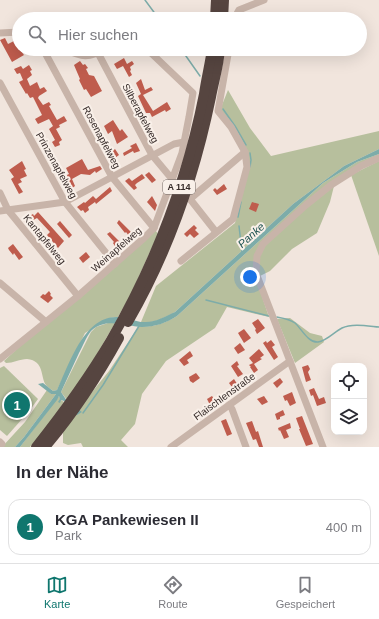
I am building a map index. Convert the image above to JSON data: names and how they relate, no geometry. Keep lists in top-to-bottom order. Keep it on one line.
{"streets":{"highway":["A 114"],"street":["Silberapfelweg","Rosenapfelweg","Prinzenapfelweg","Kantapfelweg","Weinapfelweg","Flaischlenstraße"]},"crossings":[["Silberapfelweg","Weinapfelweg"],["Rosenapfelweg","Weinapfelweg"],["Prinzenapfelweg","Weinapfelweg"],["Kantapfelweg","Weinapfelweg"]],"water":["Panke"],"page":{"search":"Hier suchen","pins":"1","heading":"In der Nähe","list":[{"mark":"1","name":"KGA Pankewiesen II","note":"Park","value":"400 m"}],"nav":["Karte","Route","Gespeichert"]}}
